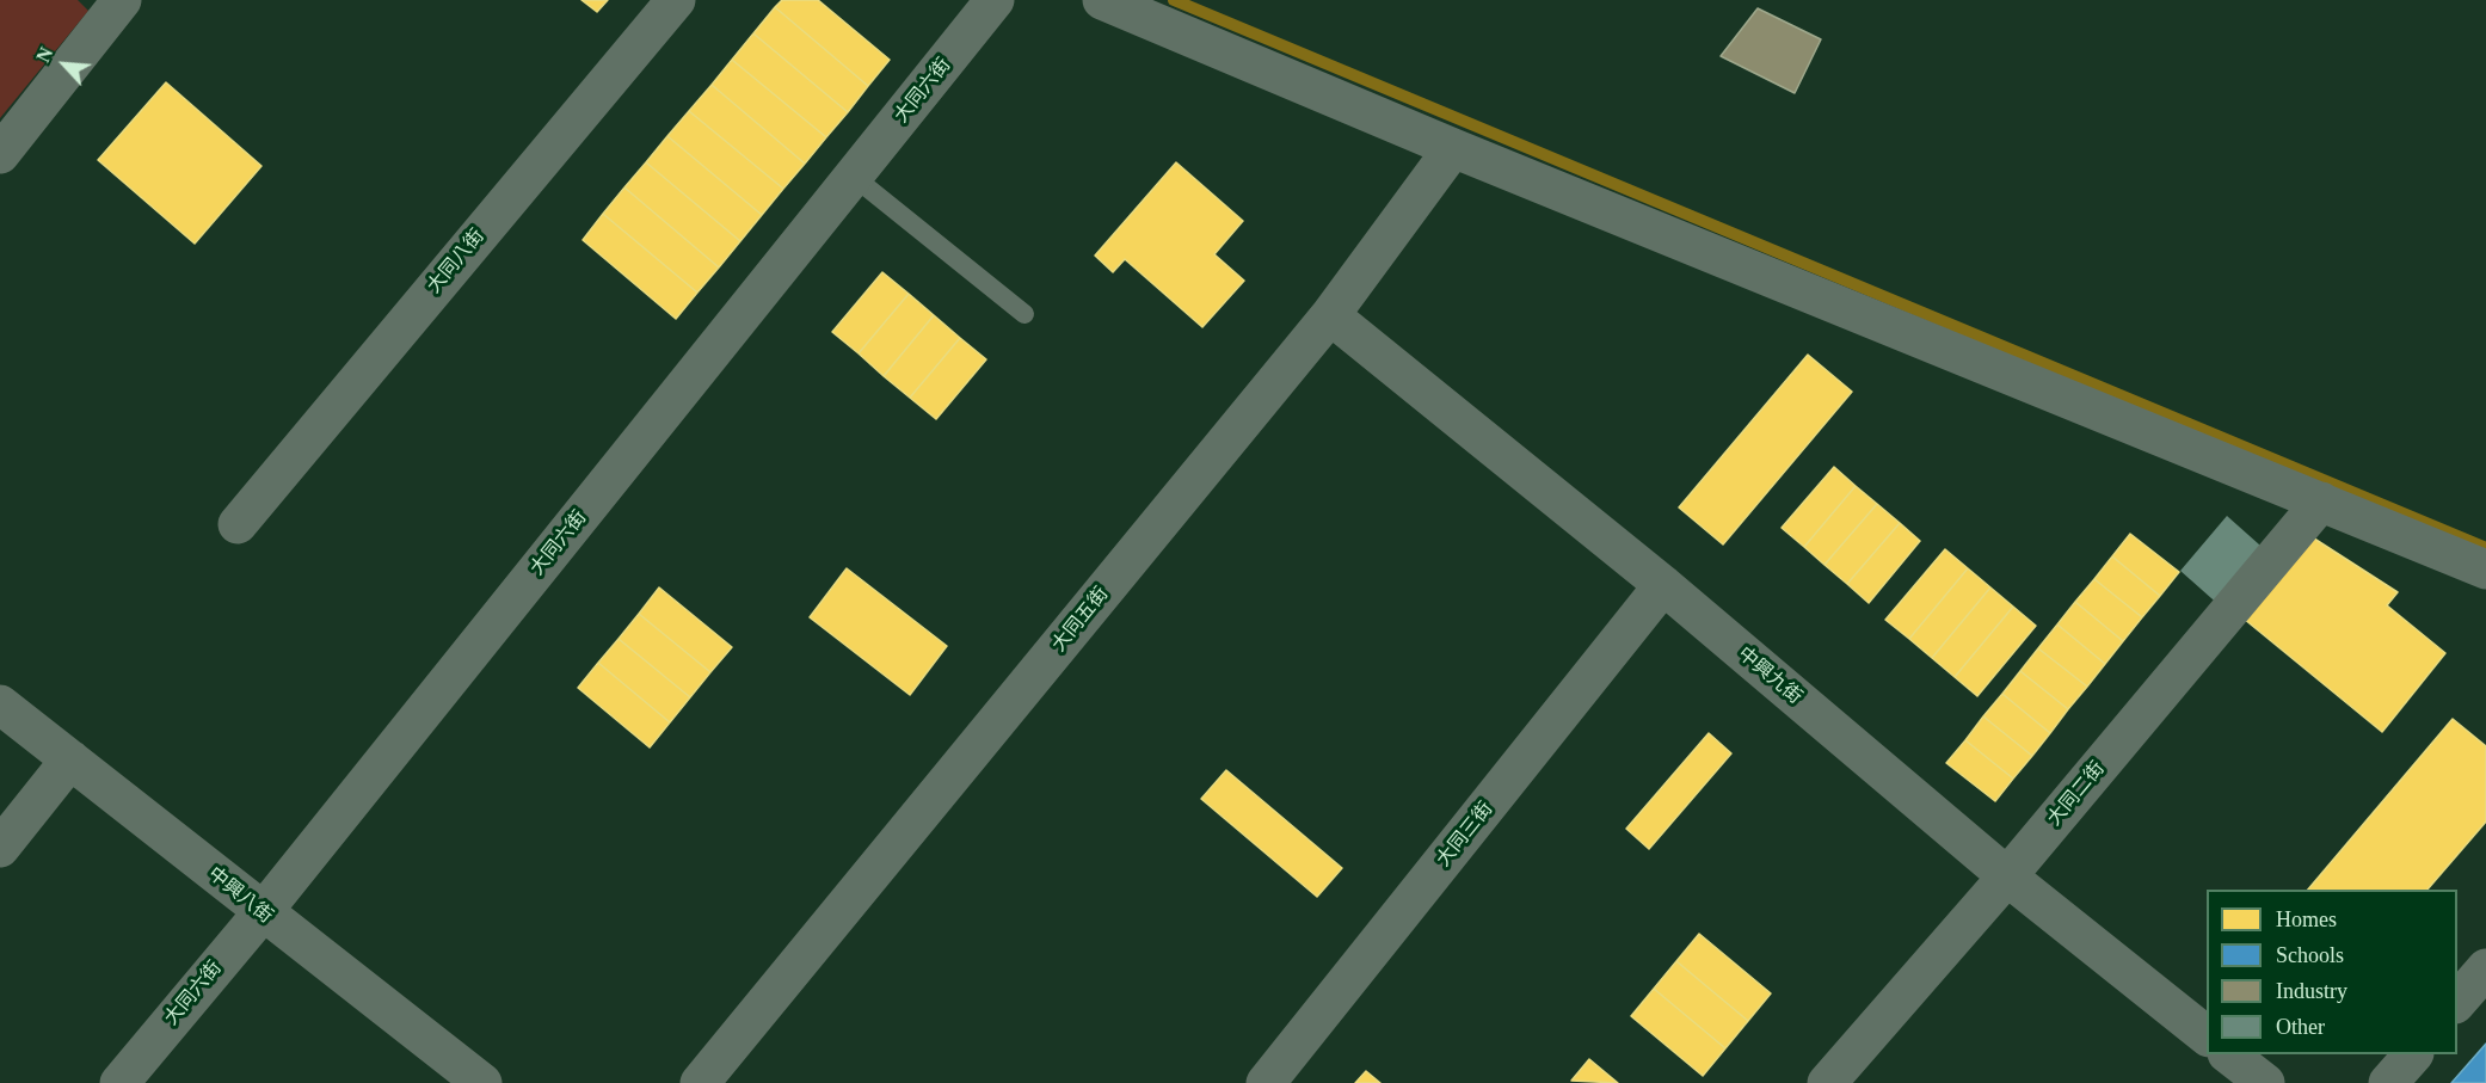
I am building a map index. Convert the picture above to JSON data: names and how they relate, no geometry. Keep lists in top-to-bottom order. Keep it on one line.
{"streets":{"street":["大同六街","大同八街","大同五街","中興九街","大同二街","大同三街","中興八街"]},"crossings":[["大同六街","中興八街"],["大同五街","中興九街"],["中興九街","大同二街"],["中興九街","大同三街"]],"legend":["Homes","Schools","Industry","Other"],"north":"top left"}
